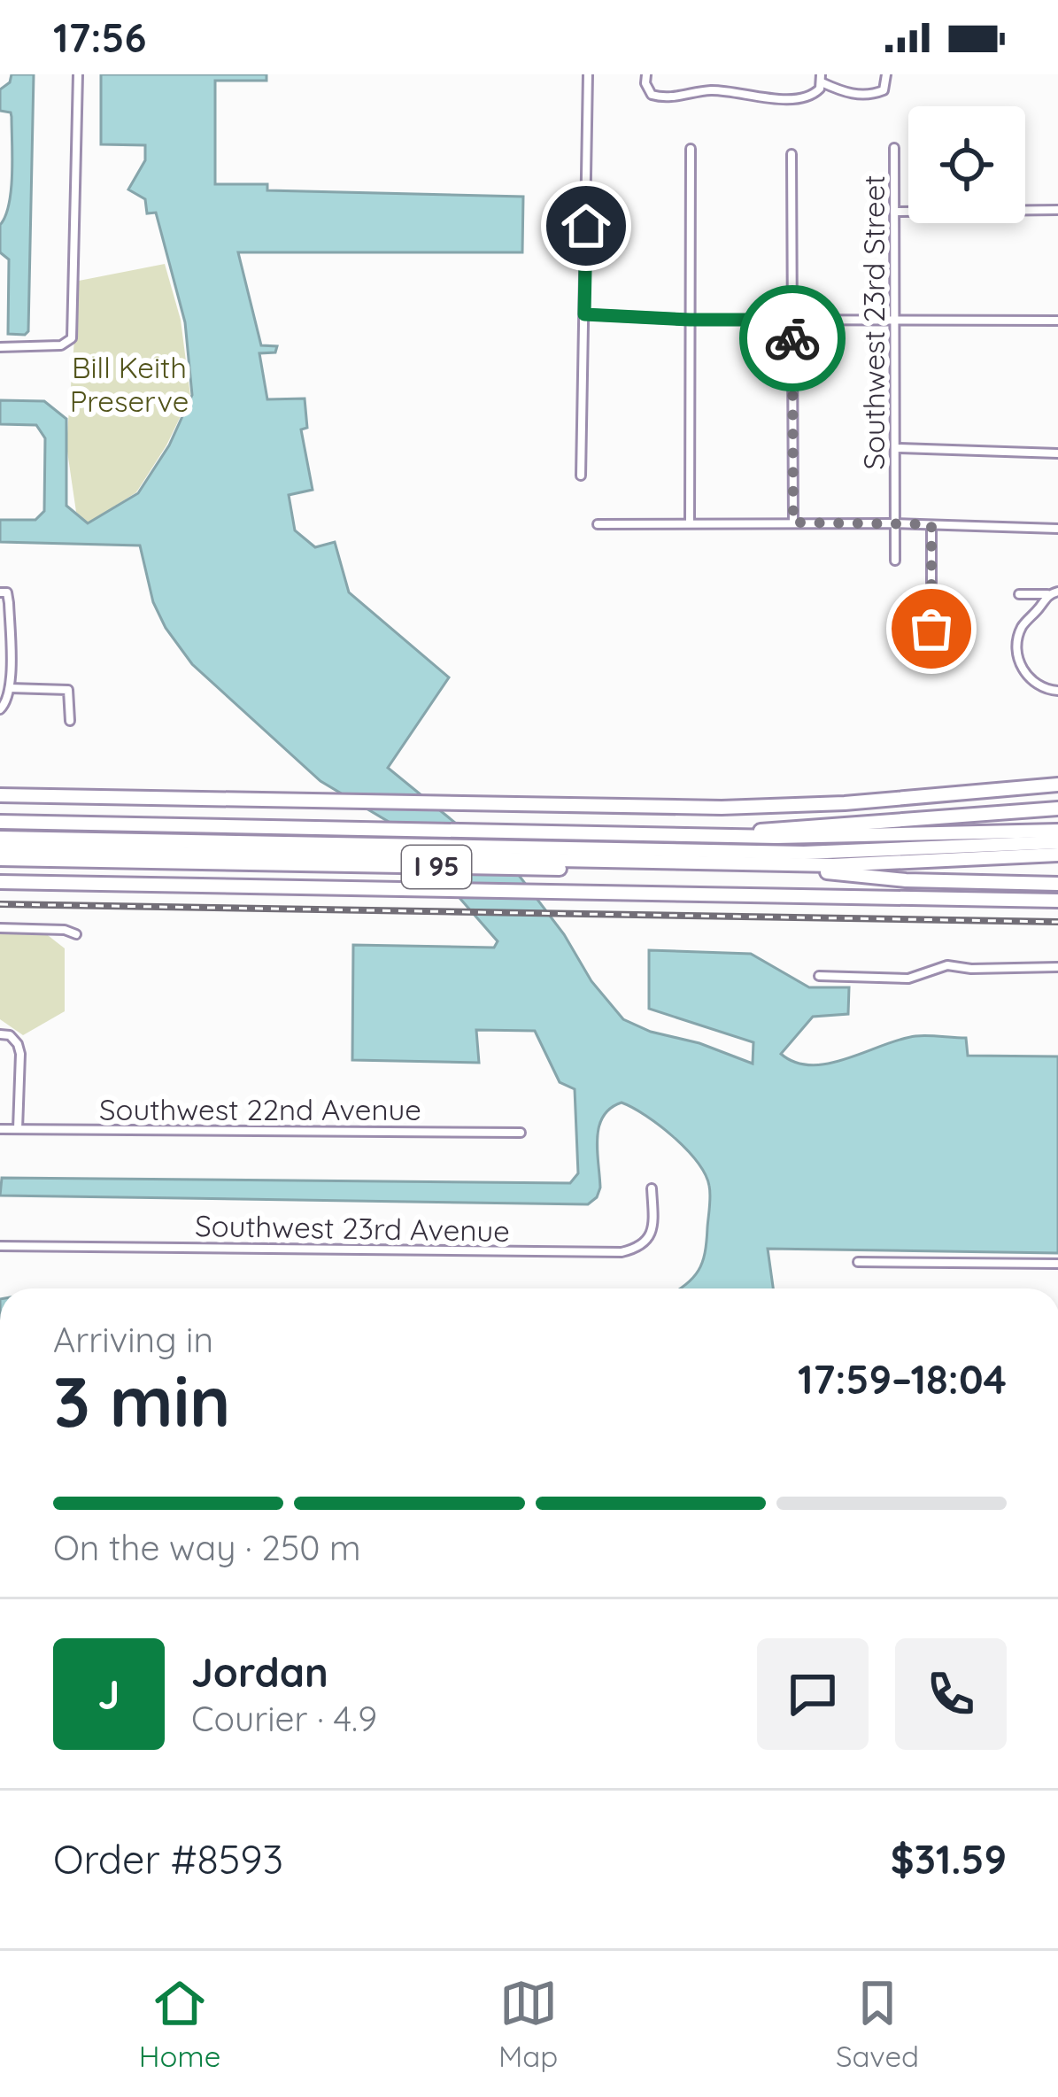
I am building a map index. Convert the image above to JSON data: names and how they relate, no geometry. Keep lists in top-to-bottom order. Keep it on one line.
{"streets":{"highway":["I 95"],"street":["Southwest 23rd Street","Southwest 22nd Avenue","Southwest 23rd Avenue"]},"parks":["Bill Keith Preserve"],"page":{"status":"17:56","heading":["3 min","Arriving in","17:59–18:04"],"panel":["Jordan","Courier · 4.9","Order #8593","$31.59"],"bar":"On the way · 250 m","round":"J","tabs":["Home","Map","Saved"]}}
